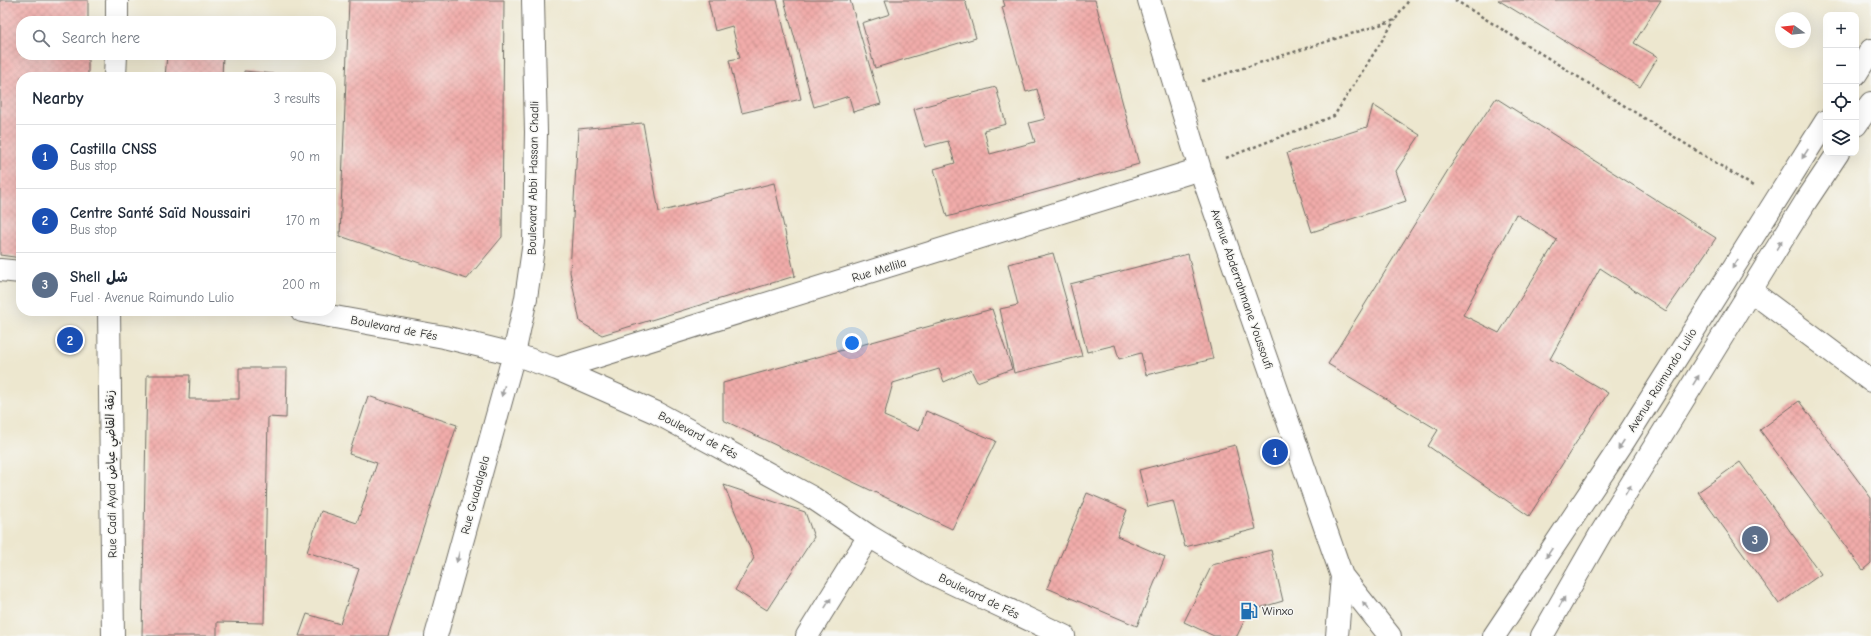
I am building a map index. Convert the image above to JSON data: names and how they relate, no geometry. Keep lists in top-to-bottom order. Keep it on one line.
{"streets":{"street":["Boulevard Abbi Hassan Chadli","Rue Mellila","Avenue Abderrahmane Youssoufi","Boulevard de Fés","Avenue Raimundo Lulio","Rue Cadi Ayad زنقة القاضي عياض","Rue Guadalgela"]},"crossings":[["Boulevard Abbi Hassan Chadli","Boulevard de Fés"],["Boulevard Abbi Hassan Chadli","Rue Guadalgela"],["Rue Mellila","Avenue Abderrahmane Youssoufi"],["Rue Mellila","Boulevard de Fés"],["Boulevard de Fés","Rue Guadalgela"]],"one_way":["Rue Guadalgela"],"places":{"fuel station":["Winxo"]},"north":"left","page":{"map_buttons":["+","−"],"search":"Search here","heading":["Nearby","3 results"],"list":[{"mark":"1","name":"Castilla CNSS","note":"Bus stop","value":"90 m"},{"mark":"2","name":"Centre Santé Saïd Noussairi","note":"Bus stop","value":"170 m"},{"mark":"3","name":"Shell شل","note":"Fuel · Avenue Raimundo Lulio","value":"200 m"}],"pins":["2","1","3"]}}
